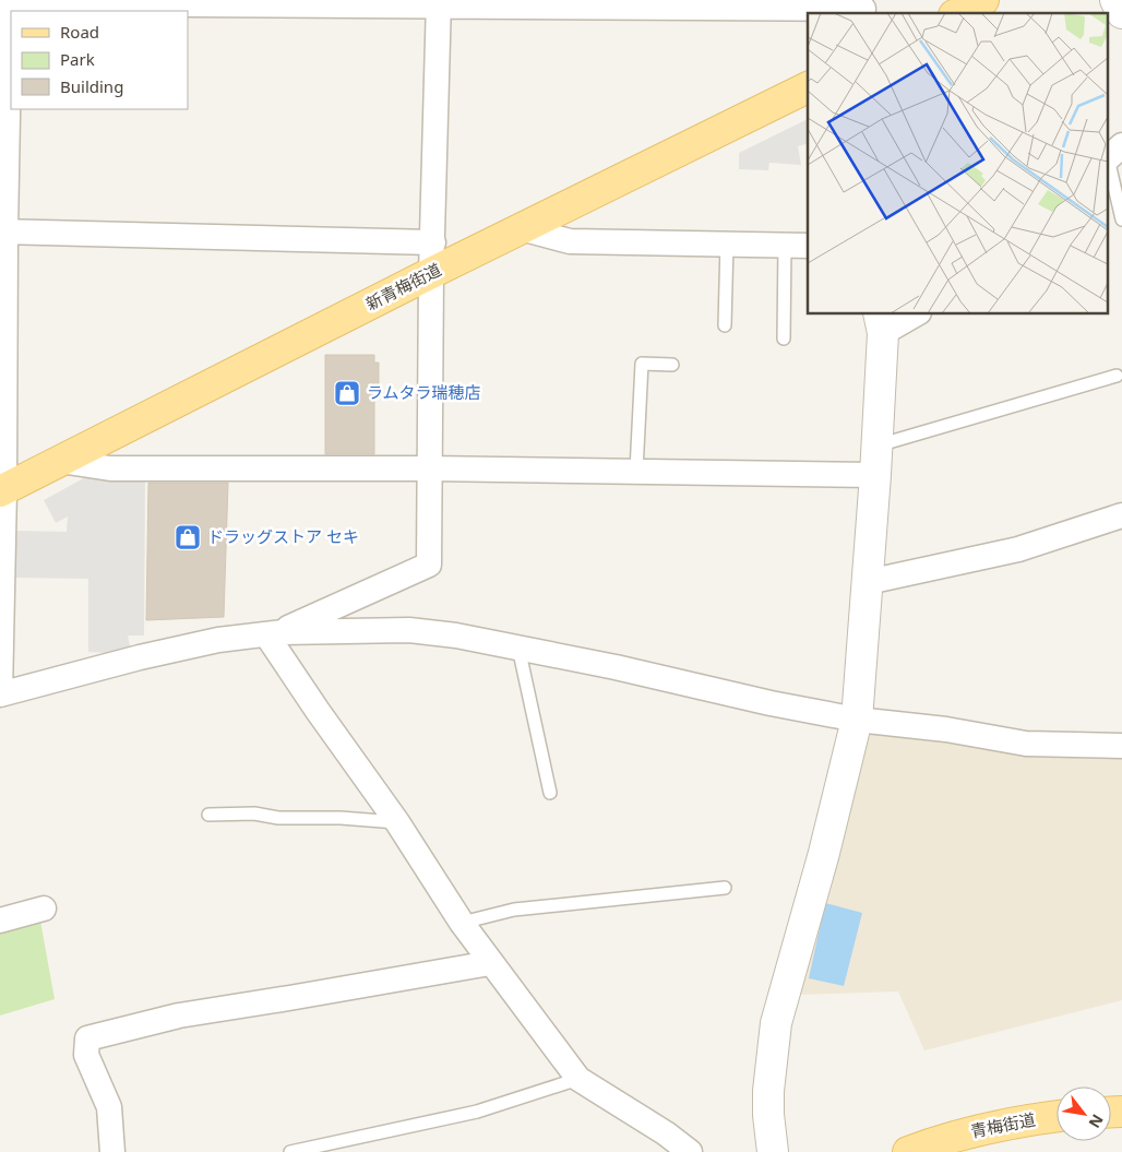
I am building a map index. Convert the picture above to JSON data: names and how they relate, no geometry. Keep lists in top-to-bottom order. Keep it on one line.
{"streets":{"main road":["新青梅街道","青梅街道"]},"places":{"shop":["ラムタラ瑞穂店","ドラッグストア セキ"]},"legend":["Road","Park","Building"],"north":"bottom right"}
